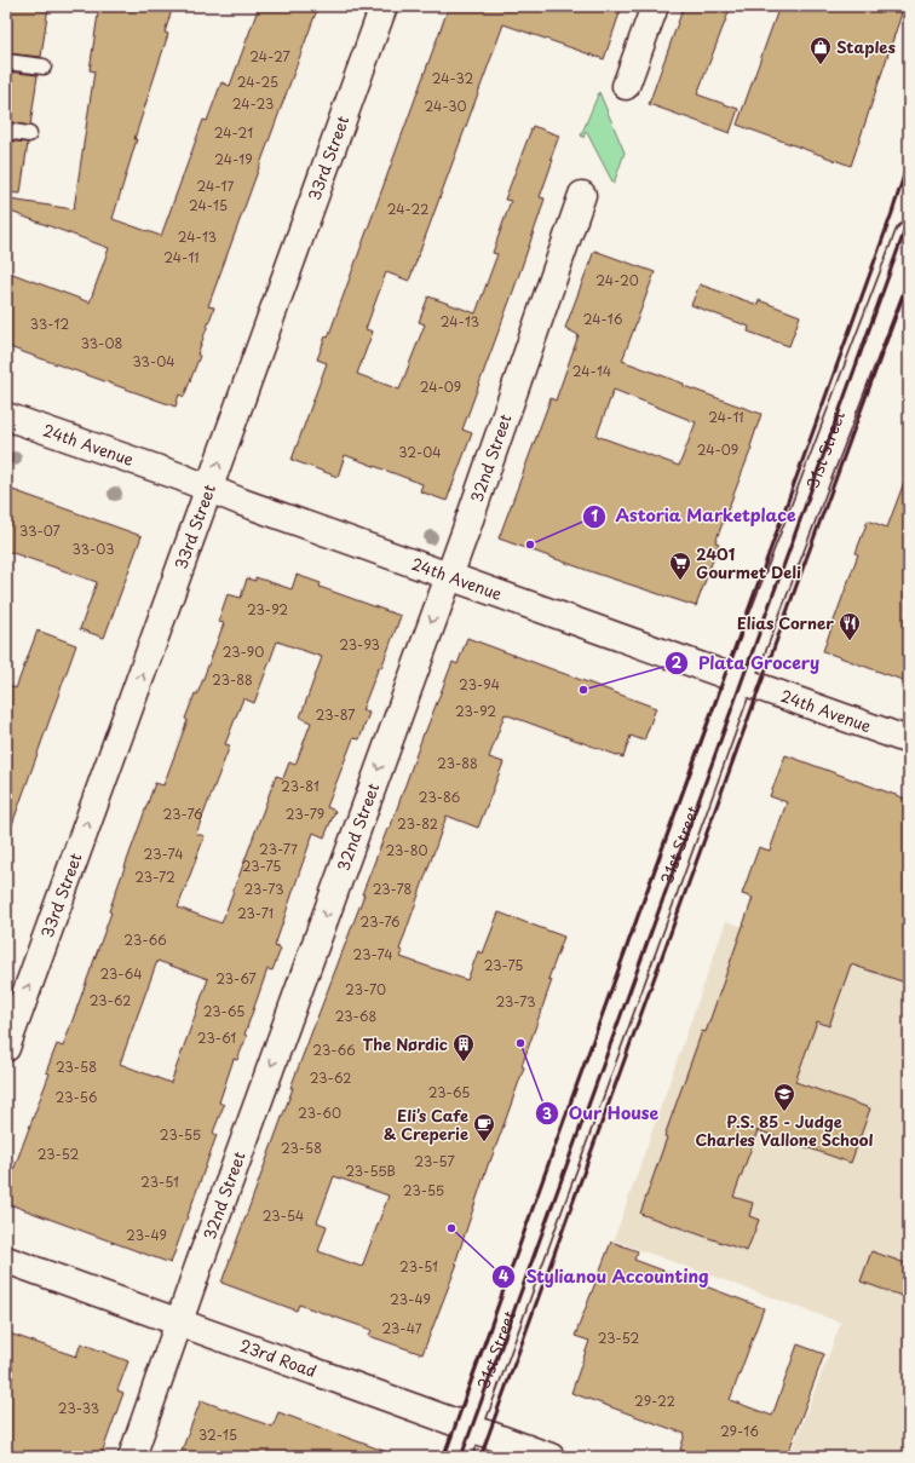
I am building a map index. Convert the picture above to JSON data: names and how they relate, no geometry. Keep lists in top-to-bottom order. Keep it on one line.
{"streets":{"street":["33rd Street","24th Avenue","31st Street","32nd Street","23rd Road"]},"crossings":[["33rd Street","24th Avenue"],["24th Avenue","31st Street"],["24th Avenue","32nd Street"],["31st Street","23rd Road"],["32nd Street","23rd Road"]],"one_way":["33rd Street","32nd Street"],"places":{"shop":["Staples"],"other":["Astoria Marketplace","Plata Grocery","Our House","Stylianou Accounting"],"supermarket":["2401 Gourmet Deli"],"restaurant":["Elias Corner"],"building":["The Nørdic"],"school or university":["P.S. 85 - Judge Charles Vallone School"],"cafe":["Eli’s Cafe & Creperie"]},"house_numbers":["24-27","24-32","24-25","24-23","24-30","24-21","24-19","24-17","24-15","24-22","24-13","24-11","24-20","24-16","24-13","33-12","33-08","33-04","24-14","24-09","24-11","24-09","32-04","33-07","33-03","23-92","23-93","23-90","23-88","23-94","23-92","23-87","23-88","23-81","23-86","23-76","23-79","23-82","23-77","23-80","23-74","23-75","23-72","23-73","23-78","23-71","23-76","23-66","23-74","23-75","23-64","23-67","23-70","23-62","23-73","23-65","23-68","23-61","23-66","23-58","23-62","23-65","23-56","23-60","23-55","23-58","23-52","23-57","23-55B","23-51","23-55","23-54","23-49","23-51","23-49","23-47","23-52","29-22","23-33","29-16","32-15"]}
